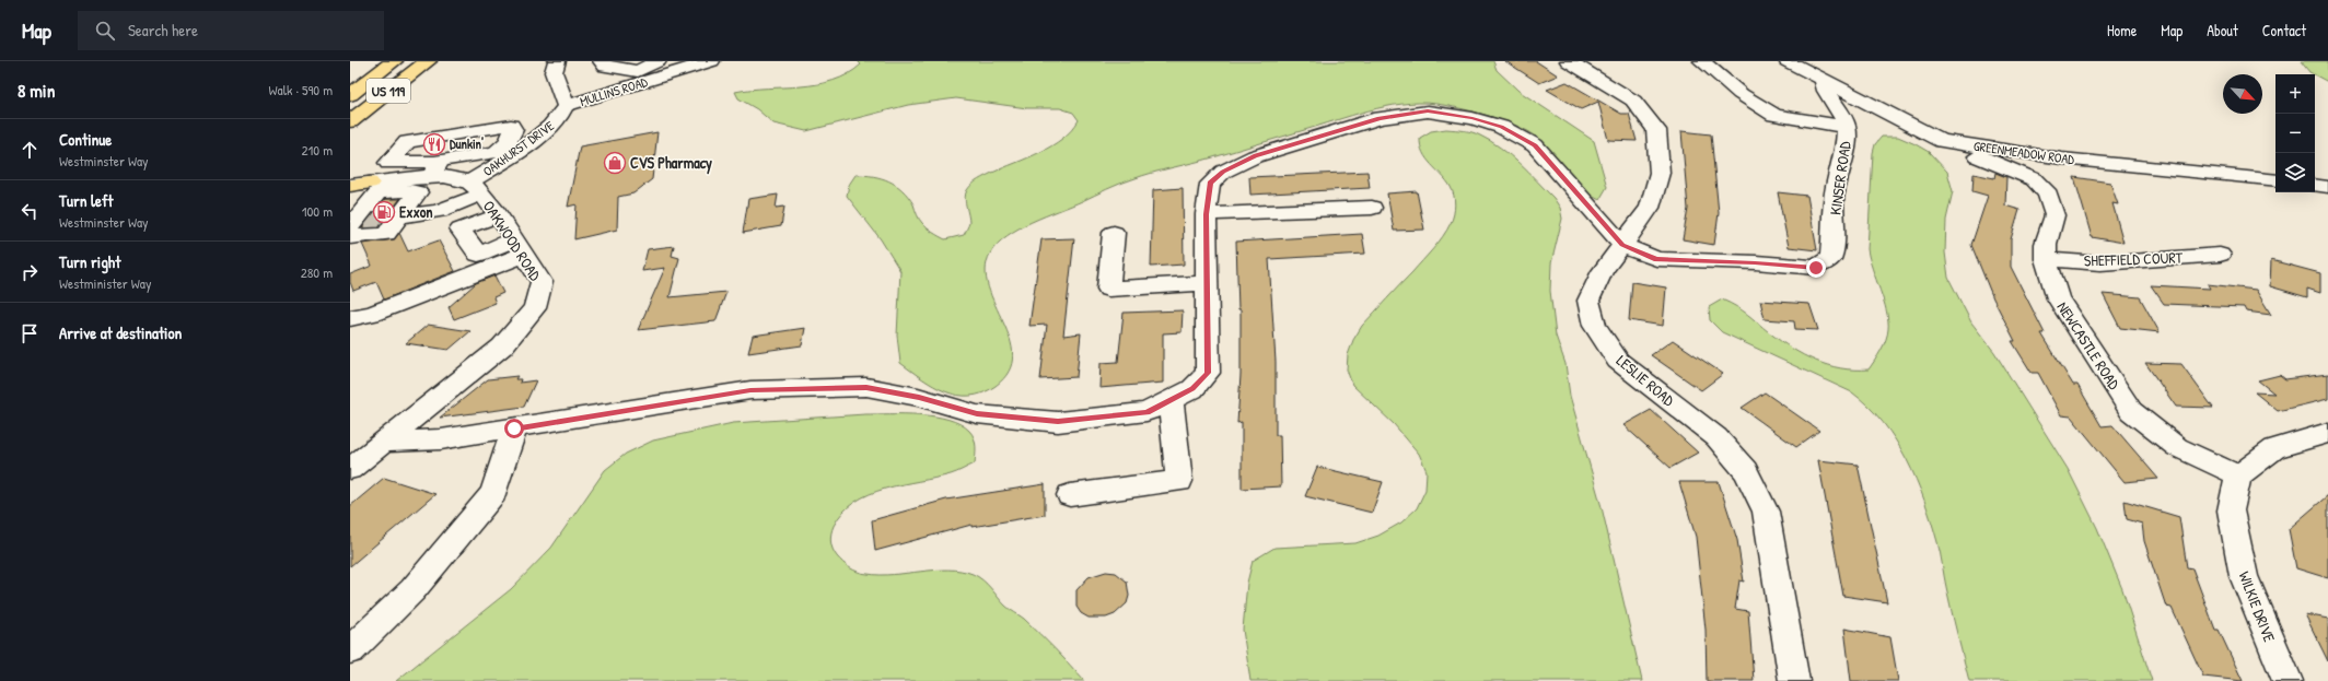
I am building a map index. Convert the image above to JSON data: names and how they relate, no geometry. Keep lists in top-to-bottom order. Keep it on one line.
{"streets":{"highway":["US 119"],"street":["MULLINS ROAD","OAKHURST DRIVE","GREENMEADOW ROAD","KINSER ROAD","OAKWOOD ROAD","SHEFFIELD COURT","NEWCASTLE ROAD","LESLIE ROAD","WILKIE DRIVE"]},"crossings":[["MULLINS ROAD","OAKHURST DRIVE"],["OAKHURST DRIVE","OAKWOOD ROAD"],["GREENMEADOW ROAD","KINSER ROAD"],["GREENMEADOW ROAD","NEWCASTLE ROAD"],["KINSER ROAD","LESLIE ROAD"],["SHEFFIELD COURT","NEWCASTLE ROAD"],["NEWCASTLE ROAD","WILKIE DRIVE"]],"places":{"restaurant":["Dunkin'"],"shop":["CVS Pharmacy"],"fuel station":["Exxon"]},"north":"bottom right","page":{"header":"Map","search":"Search here","nav":["Home","Map","About","Contact"],"heading":["8 min","Walk · 590 m"],"map_buttons":["+","−"],"list":[["Continue","Westminster Way","210 m"],["Turn left","Westminster Way","100 m"],["Turn right","Westminister Way","280 m"],"Arrive at destination"]}}
